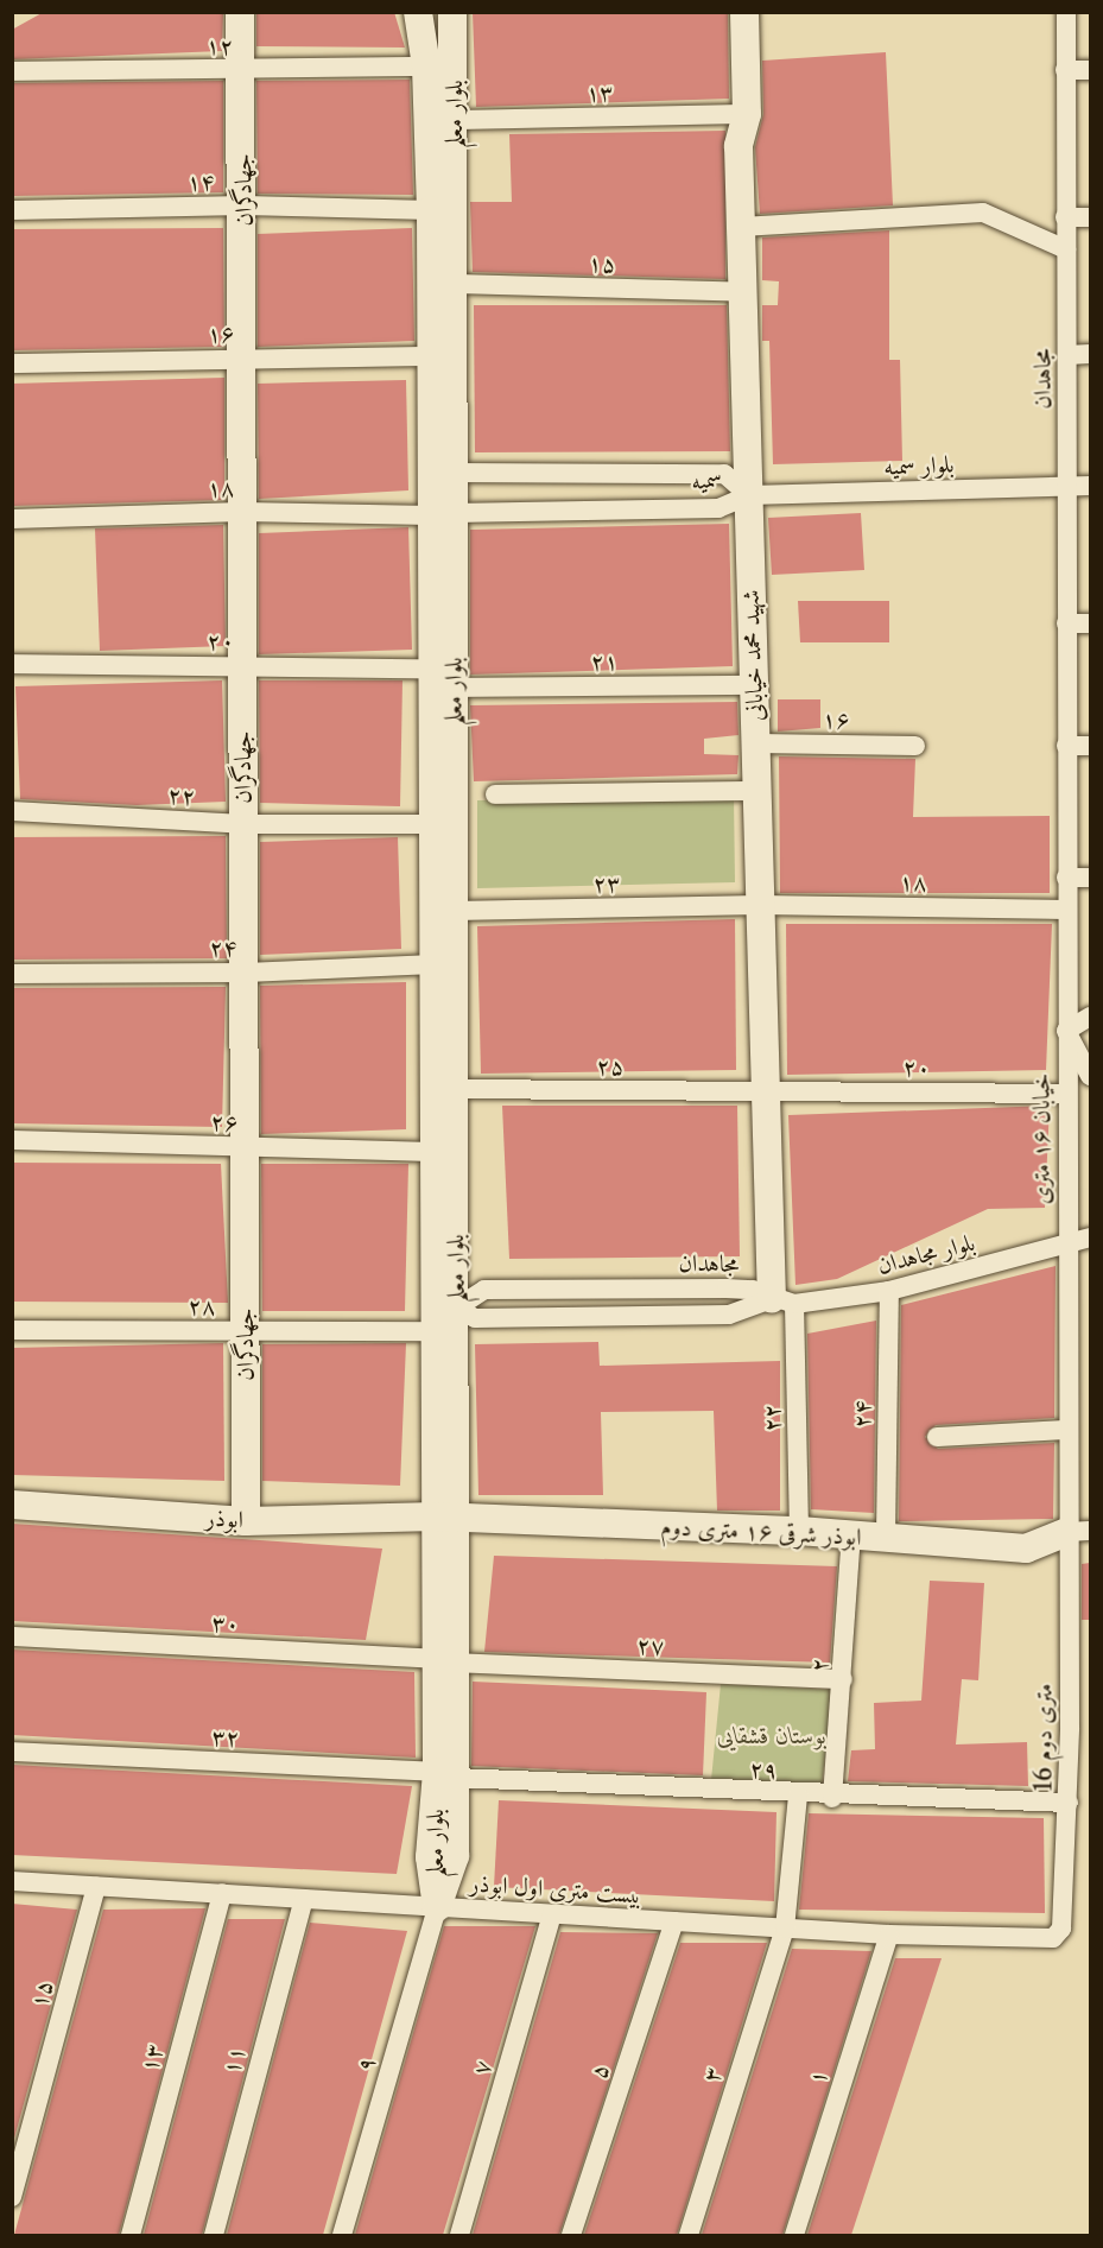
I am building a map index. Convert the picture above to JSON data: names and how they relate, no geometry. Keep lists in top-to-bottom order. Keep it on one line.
{"streets":{"street":["۱۲","۱۳","بلوار معلم","۱۴","جهادگران","۱۵","۱۶","مجاهدان","بلوار سمیه","سمیه","۱۸","۲۰","شهید محمد خیابانی","۲۱","۲۲","۲۳","۲۴","۲۵","۲۶","خیابان ۱۶ متری","بلوار مجاهدان","۲۸","ابوذر","ابوذر شرقی ۱۶ متری دوم","۳۰","۲۷","۲","۳۲","16 متری دوم","۲۹","بیست متری اول ابوذر","۱۱","۹","۷","۵","۳","۱"]},"crossings":[["۱۲","بلوار معلم"],["۱۲","جهادگران"],["۱۳","بلوار معلم"],["۱۳","شهید محمد خیابانی"],["۱۳","بیست متری اول ابوذر"],["بلوار معلم","۱۴"],["بلوار معلم","۱۵"],["بلوار معلم","۱۶"],["بلوار معلم","مجاهدان"],["بلوار معلم","سمیه"],["بلوار معلم","۱۸"],["بلوار معلم","۲۰"],["بلوار معلم","۲۱"],["بلوار معلم","۲۲"],["بلوار معلم","۲۳"],["بلوار معلم","۲۴"],["بلوار معلم","۲۵"],["بلوار معلم","۲۶"],["بلوار معلم","۲۸"],["بلوار معلم","ابوذر"],["بلوار معلم","ابوذر شرقی ۱۶ متری دوم"],["بلوار معلم","۳۰"],["بلوار معلم","۲۷"],["بلوار معلم","۳۲"],["بلوار معلم","۲۹"],["بلوار معلم","بیست متری اول ابوذر"],["بلوار معلم","۹"],["۱۴","جهادگران"],["جهادگران","۱۶"],["جهادگران","۱۸"],["جهادگران","۲۰"],["جهادگران","۲۲"],["جهادگران","۲۴"],["جهادگران","۲۶"],["جهادگران","۲۸"],["جهادگران","ابوذر"],["۱۵","شهید محمد خیابانی"],["۱۵","بیست متری اول ابوذر"],["۱۶","شهید محمد خیابانی"],["مجاهدان","بلوار سمیه"],["مجاهدان","شهید محمد خیابانی"],["مجاهدان","۲۲"],["مجاهدان","خیابان ۱۶ متری"],["مجاهدان","بلوار مجاهدان"],["مجاهدان","۲۸"],["بلوار سمیه","سمیه"],["بلوار سمیه","شهید محمد خیابانی"],["سمیه","۱۸"],["سمیه","شهید محمد خیابانی"],["۱۸","شهید محمد خیابانی"],["۱۸","۲۳"],["۱۸","خیابان ۱۶ متری"],["۲۰","شهید محمد خیابانی"],["۲۰","۲۵"],["۲۰","خیابان ۱۶ متری"],["شهید محمد خیابانی","۲۱"],["شهید محمد خیابانی","۲۲"],["شهید محمد خیابانی","۲۳"],["شهید محمد خیابانی","۲۵"],["شهید محمد خیابانی","بلوار مجاهدان"],["۲۲","بلوار مجاهدان"],["۲۲","ابوذر شرقی ۱۶ متری دوم"],["۲۴","بلوار مجاهدان"],["۲۴","ابوذر شرقی ۱۶ متری دوم"],["خیابان ۱۶ متری","بلوار مجاهدان"],["خیابان ۱۶ متری","ابوذر شرقی ۱۶ متری دوم"],["خیابان ۱۶ متری","16 متری دوم"],["ابوذر","ابوذر شرقی ۱۶ متری دوم"],["ابوذر شرقی ۱۶ متری دوم","۲"],["ابوذر شرقی ۱۶ متری دوم","16 متری دوم"],["۳۰","۲۷"],["۲۷","۲"],["۲","۲۹"],["۳۲","۲۹"],["16 متری دوم","۲۹"],["16 متری دوم","بیست متری اول ابوذر"],["۲۹","۳"],["بیست متری اول ابوذر","۱۱"],["بیست متری اول ابوذر","۹"],["بیست متری اول ابوذر","۷"],["بیست متری اول ابوذر","۵"],["بیست متری اول ابوذر","۳"],["بیست متری اول ابوذر","۱"]],"parks":["بوستان قشقایی"]}
